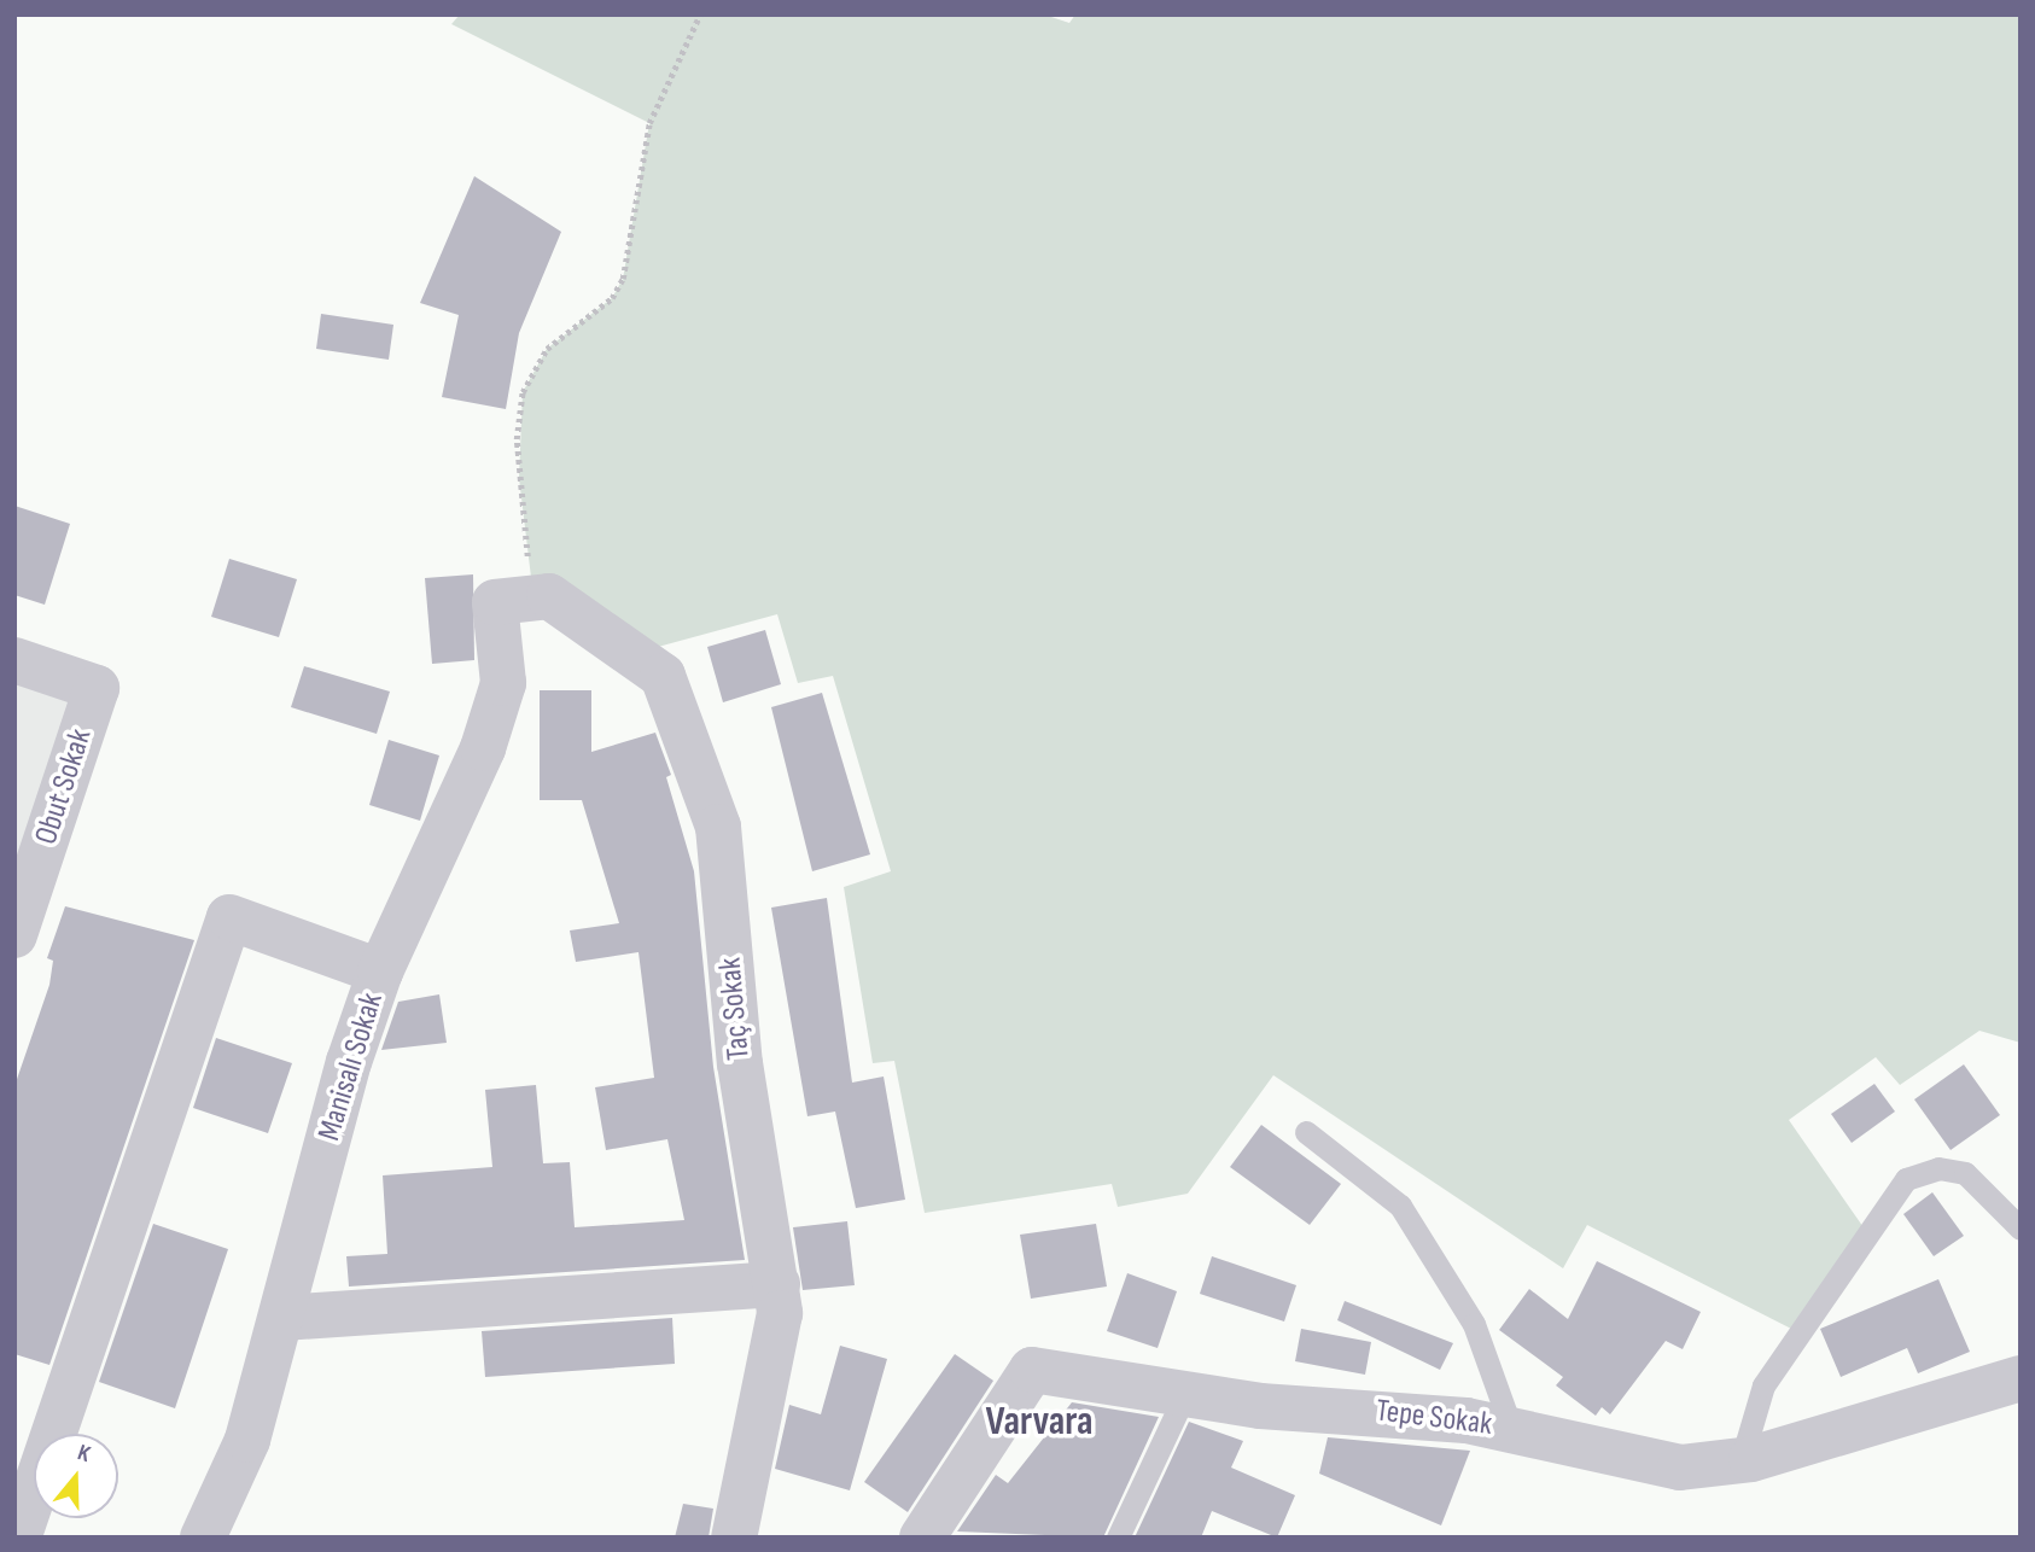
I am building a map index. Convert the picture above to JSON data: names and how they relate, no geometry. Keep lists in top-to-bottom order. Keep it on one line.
{"streets":{"street":["Obut Sokak","Taç Sokak","Manisalı Sokak","Tepe Sokak"]},"crossings":[["Taç Sokak","Manisalı Sokak"]],"districts":["Varvara"],"north":"top"}
